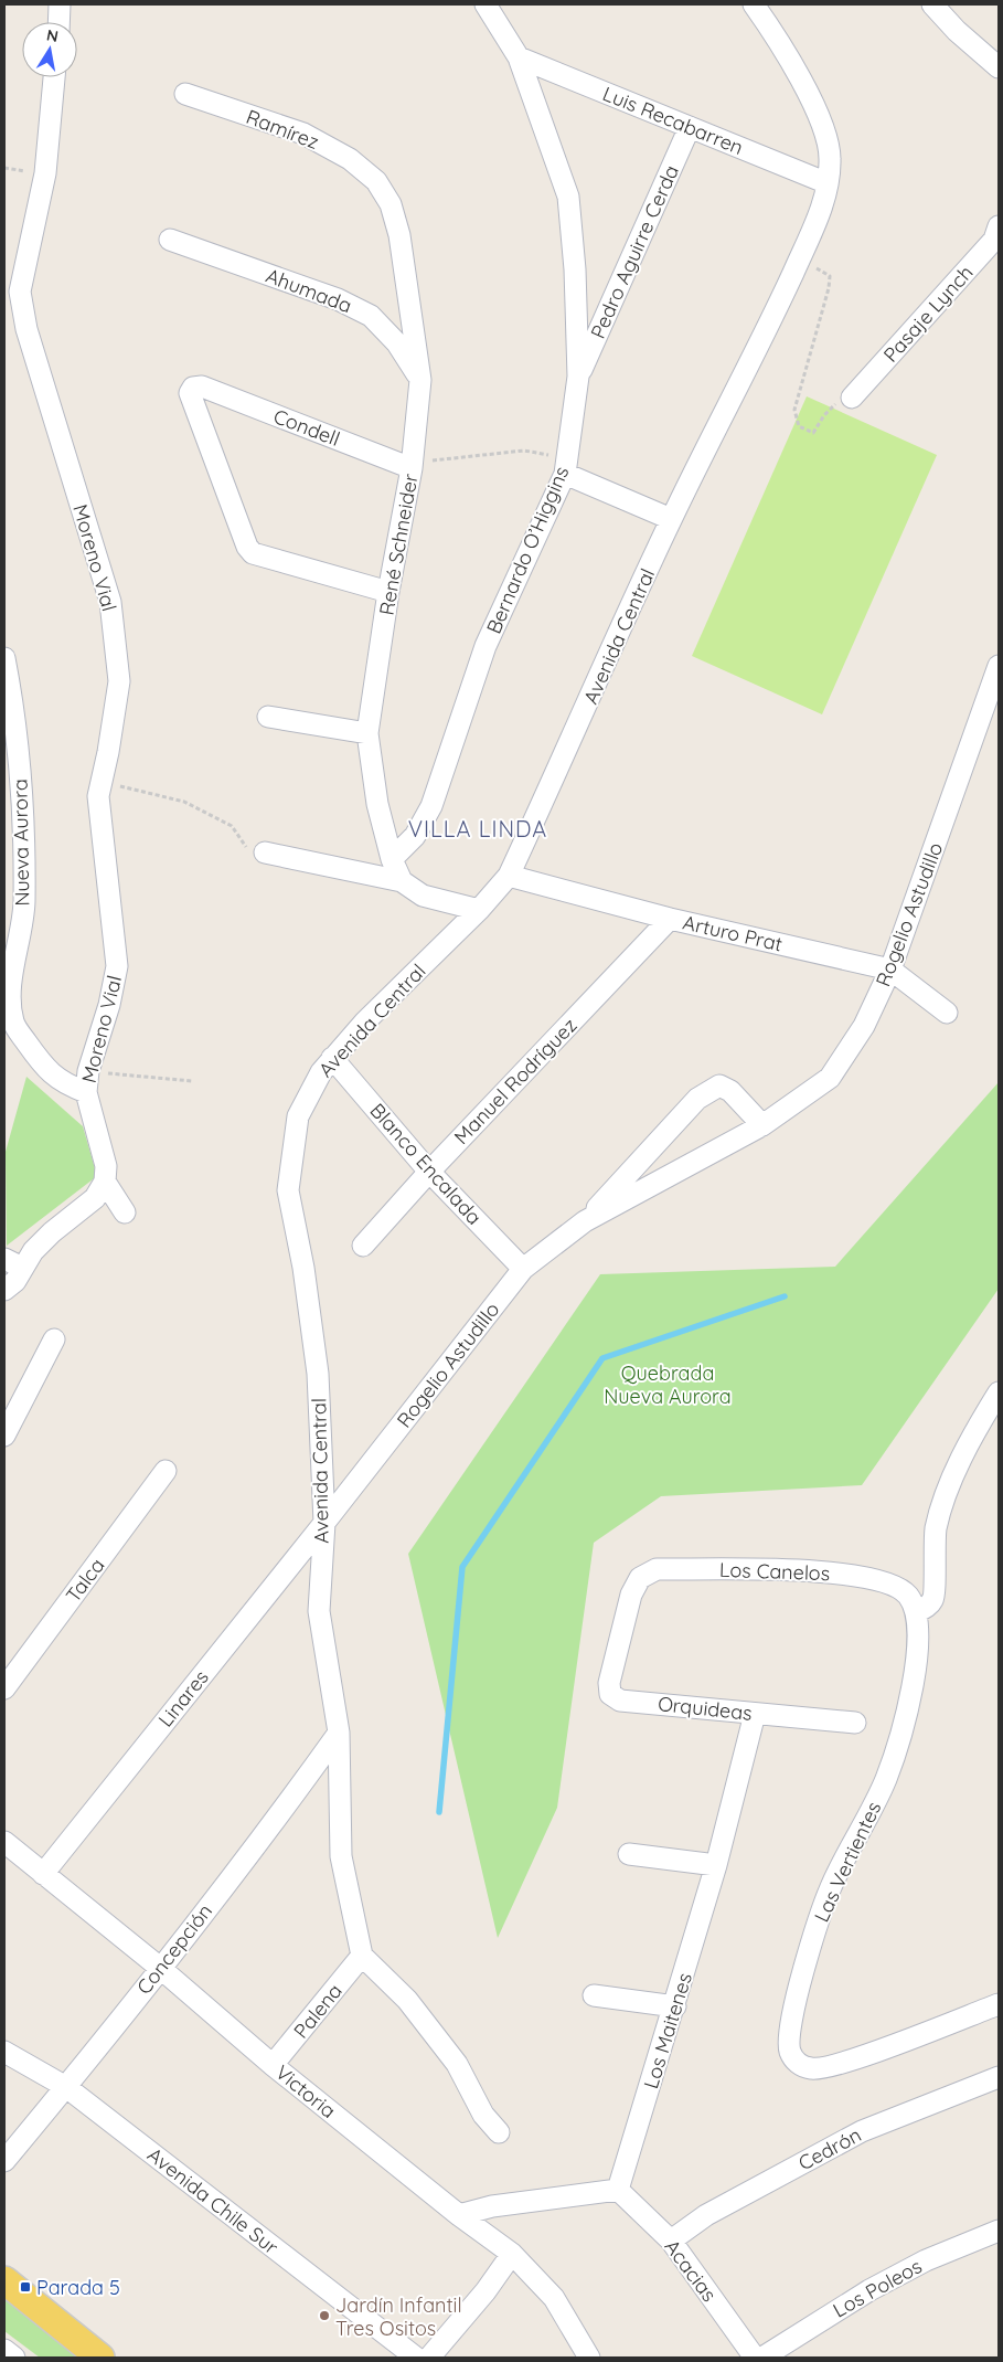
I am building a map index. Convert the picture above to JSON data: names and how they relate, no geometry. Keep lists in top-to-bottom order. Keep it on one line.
{"streets":{"street":["Luis Recabarren","Ramírez","Pedro Aguirre Cerda","Ahumada","Pasaje Lynch","Condell","René Schneider","Bernardo O’Higgins","Moreno Vial","Avenida Central","Nueva Aurora","Rogelio Astudillo","Arturo Prat","Manuel Rodríguez","Blanco Encalada","Los Canelos","Talca","Linares","Orquideas","Las Vertientes","Concepción","Palena","Los Maitenes","Victoria","Cedrón","Avenida Chile Sur","Acacias","Los Poleos"]},"crossings":[["Luis Recabarren","Pedro Aguirre Cerda"],["Luis Recabarren","Bernardo O’Higgins"],["Luis Recabarren","Avenida Central"],["Ramírez","René Schneider"],["Pedro Aguirre Cerda","Bernardo O’Higgins"],["Ahumada","René Schneider"],["Condell","René Schneider"],["René Schneider","Bernardo O’Higgins"],["Moreno Vial","Nueva Aurora"],["Avenida Central","Rogelio Astudillo"],["Avenida Central","Arturo Prat"],["Avenida Central","Blanco Encalada"],["Avenida Central","Linares"],["Avenida Central","Concepción"],["Avenida Central","Palena"],["Rogelio Astudillo","Arturo Prat"],["Rogelio Astudillo","Blanco Encalada"],["Rogelio Astudillo","Linares"],["Arturo Prat","Manuel Rodríguez"],["Manuel Rodríguez","Blanco Encalada"],["Los Canelos","Orquideas"],["Los Canelos","Las Vertientes"],["Linares","Victoria"],["Orquideas","Los Maitenes"],["Concepción","Victoria"],["Concepción","Avenida Chile Sur"],["Palena","Victoria"],["Los Maitenes","Acacias"],["Cedrón","Acacias"]],"districts":["VILLA LINDA"],"parks":["Quebrada Nueva Aurora"],"places":{"transit":["Parada 5"],"other":["Jardín Infantil Tres Ositos"]},"north":"top"}
